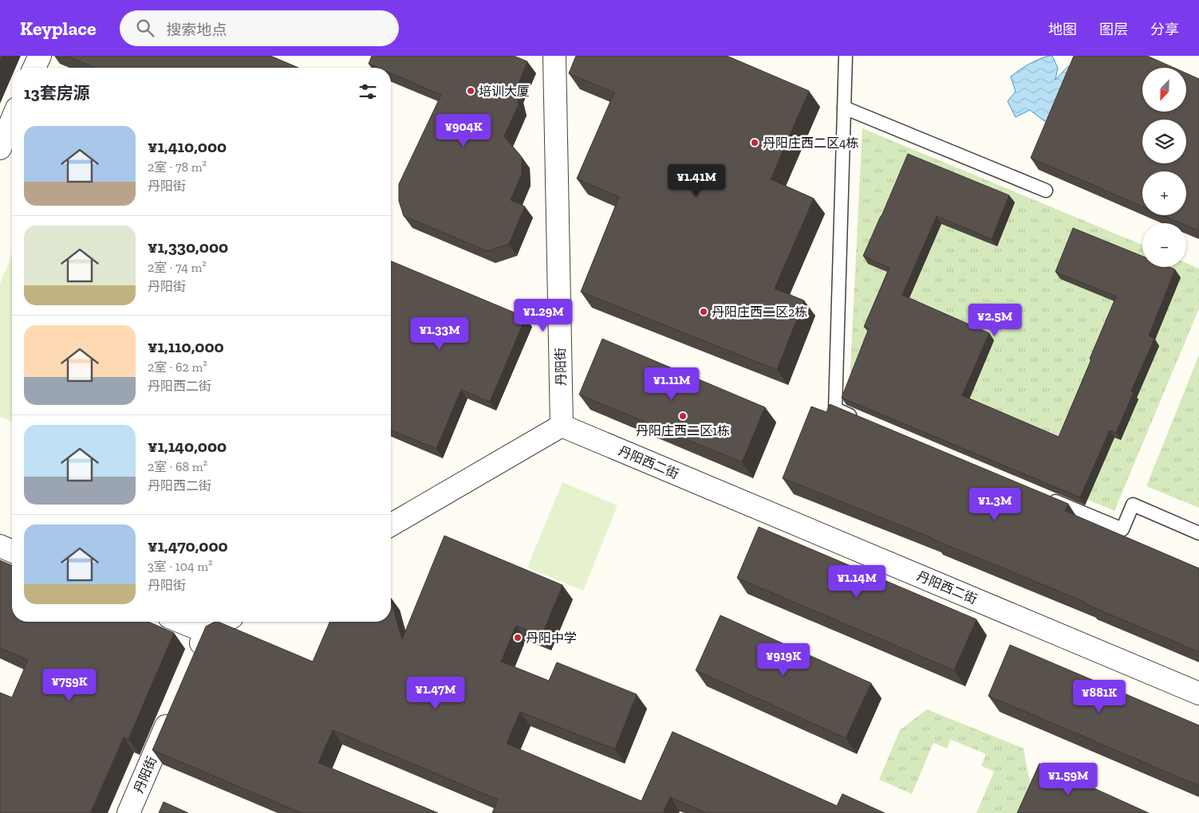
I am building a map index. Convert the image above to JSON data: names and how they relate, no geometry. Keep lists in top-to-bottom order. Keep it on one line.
{"streets":{"street":["丹阳街","丹阳西二街"]},"crossings":[["丹阳街","丹阳西二街"]],"places":["培训大厦","丹阳庄西二区4栋","丹阳庄西二区2栋","丹阳庄西二区1栋","丹阳中学"],"north":"bottom left","page":{"header":"Keyplace","search":"搜索地点","nav":["地图","图层","分享"],"map_buttons":["+","−"],"heading":"13套房源","price":["¥904K","¥1.41M","¥1.29M","¥2.5M","¥1.33M","¥1.11M","¥1.3M","¥1.14M","¥919K","¥759K","¥1.47M","¥881K","¥1.59M"],"list":[{"name":"¥1,410,000","note":"2室 · 78 m² · 丹阳街"},{"name":"¥1,330,000","note":"2室 · 74 m² · 丹阳街"},{"name":"¥1,110,000","note":"2室 · 62 m² · 丹阳西二街"},{"name":"¥1,140,000","note":"2室 · 68 m² · 丹阳西二街"},{"name":"¥1,470,000","note":"3室 · 104 m² · 丹阳街"}]}}
